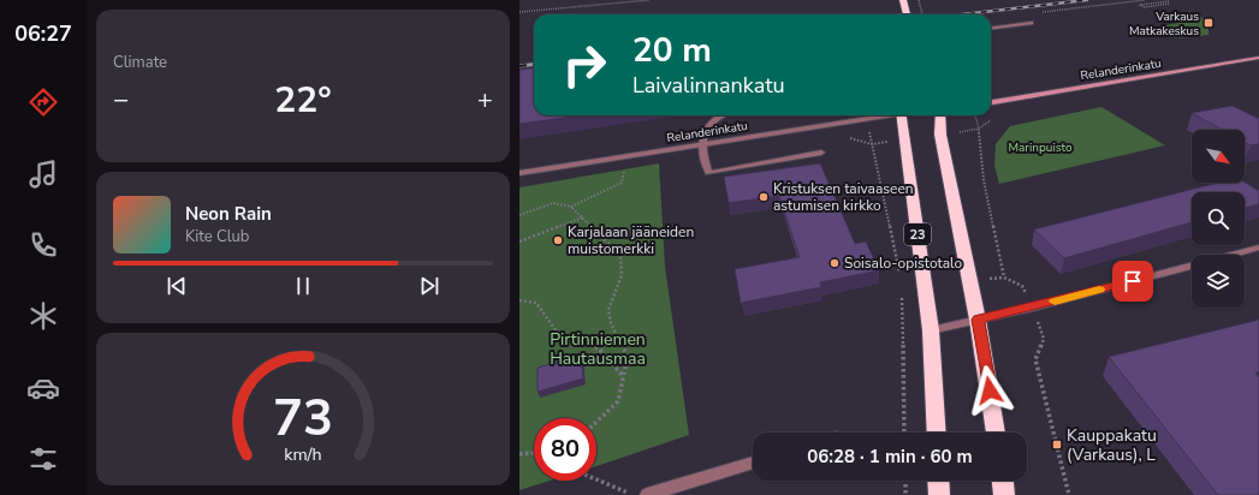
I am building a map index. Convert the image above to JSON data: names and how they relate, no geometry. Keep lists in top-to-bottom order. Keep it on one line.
{"streets":{"highway":["23"],"main road":["Relanderinkatu"]},"parks":["Marinpuisto","Pirtinniemen Hautausmaa"],"places":{"transit":["Varkaus Matkakeskus","Kauppakatu (Varkaus), L"],"other":["Kristuksen taivaaseen astumisen kirkko","Karjalaan jääneiden muistomerkki","Soisalo-opistotalo"]},"north":"bottom right","page":{"tabs":"06:27","tile":"Climate","turn":["20 m","Laivalinnankatu"],"heat":["−","22°","+"],"song":["Neon Rain","Kite Club"],"limit":"80","trip":"06:28 · 1 min · 60 m","gauge":["73","km/h"]}}
